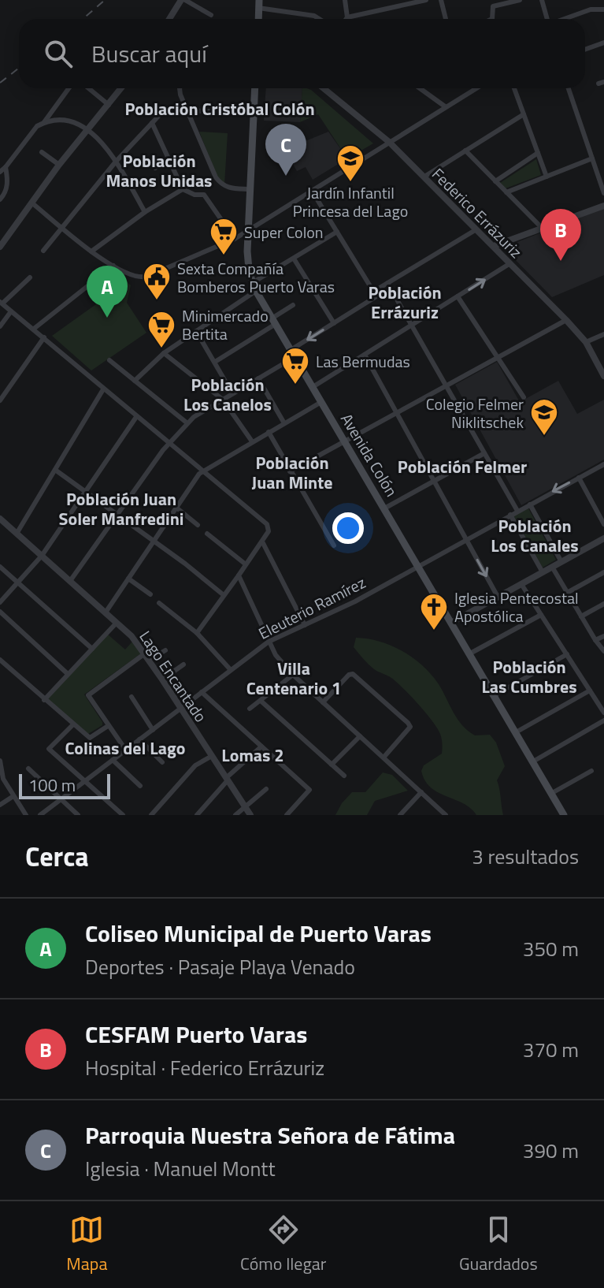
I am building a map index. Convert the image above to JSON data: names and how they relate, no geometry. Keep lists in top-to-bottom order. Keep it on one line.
{"streets":{"main road":["Avenida Colón"],"street":["Federico Errázuriz","Eleuterio Ramírez","Lago Encantado"]},"crossings":[["Avenida Colón","Eleuterio Ramírez"],["Eleuterio Ramírez","Lago Encantado"]],"districts":["Población Cristóbal Colón","Población Manos Unidas","Población Errázuriz","Población Los Canelos","Población Juan Minte","Población Felmer","Población Juan Soler Manfredini","Población Los Canales","Población Las Cumbres","Villa Centenario 1","Colinas del Lago","Lomas 2"],"places":{"school or university":["Jardín Infantil Princesa del Lago","Colegio Felmer Niklitschek"],"supermarket":["Super Colon","Minimercado Bertita","Las Bermudas"],"public building":["Sexta Compañía Bomberos Puerto Varas"],"church":["Iglesia Pentecostal Apostólica"]},"scale_bar":"100 m","page":{"search":"Buscar aquí","pins":["C","B","A"],"scale":"100 m","heading":["Cerca","3 resultados"],"list":[{"mark":"A","name":"Coliseo Municipal de Puerto Varas","note":"Deportes · Pasaje Playa Venado","value":"350 m"},{"mark":"B","name":"CESFAM Puerto Varas","note":"Hospital · Federico Errázuriz","value":"370 m"},{"mark":"C","name":"Parroquia Nuestra Señora de Fátima","note":"Iglesia · Manuel Montt","value":"390 m"}],"nav":["Mapa","Cómo llegar","Guardados"]}}
